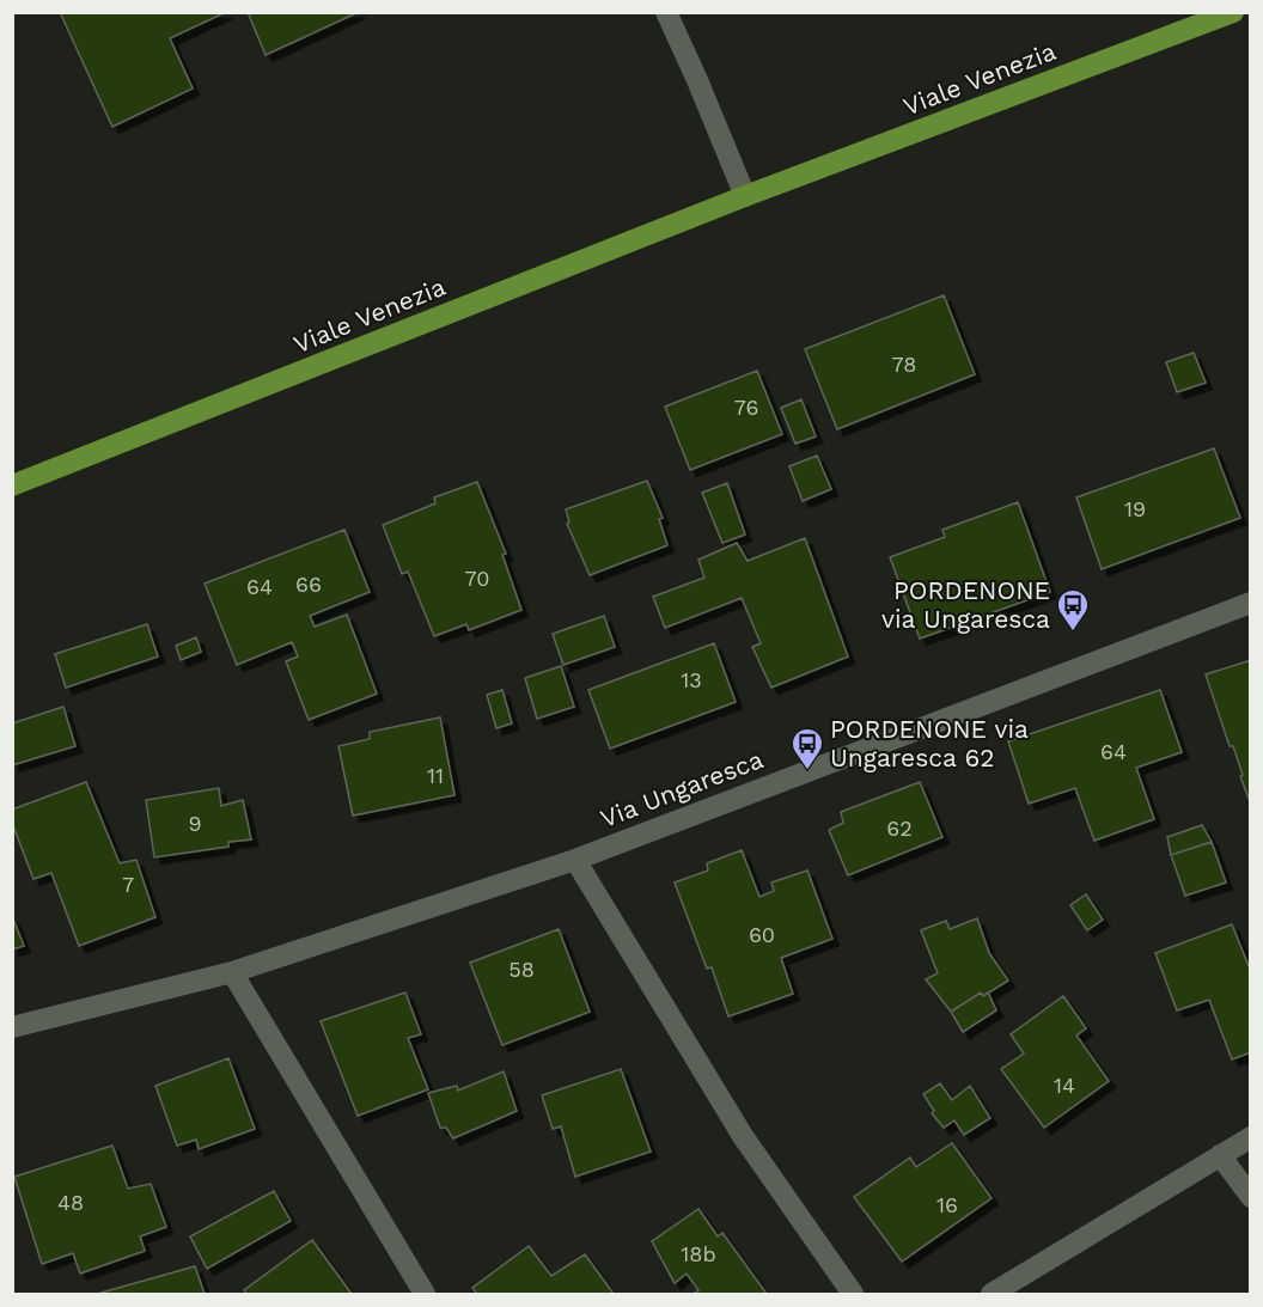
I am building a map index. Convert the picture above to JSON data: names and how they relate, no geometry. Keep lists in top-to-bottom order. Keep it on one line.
{"streets":{"main road":["Viale Venezia"],"street":["Via Ungaresca"]},"places":{"bus stop":["PORDENONE via Ungaresca","PORDENONE via Ungaresca 62"]},"house_numbers":["78","76","19","70","66","64","13","64","11","9","62","7","60","58","14","48","16","18b"]}
